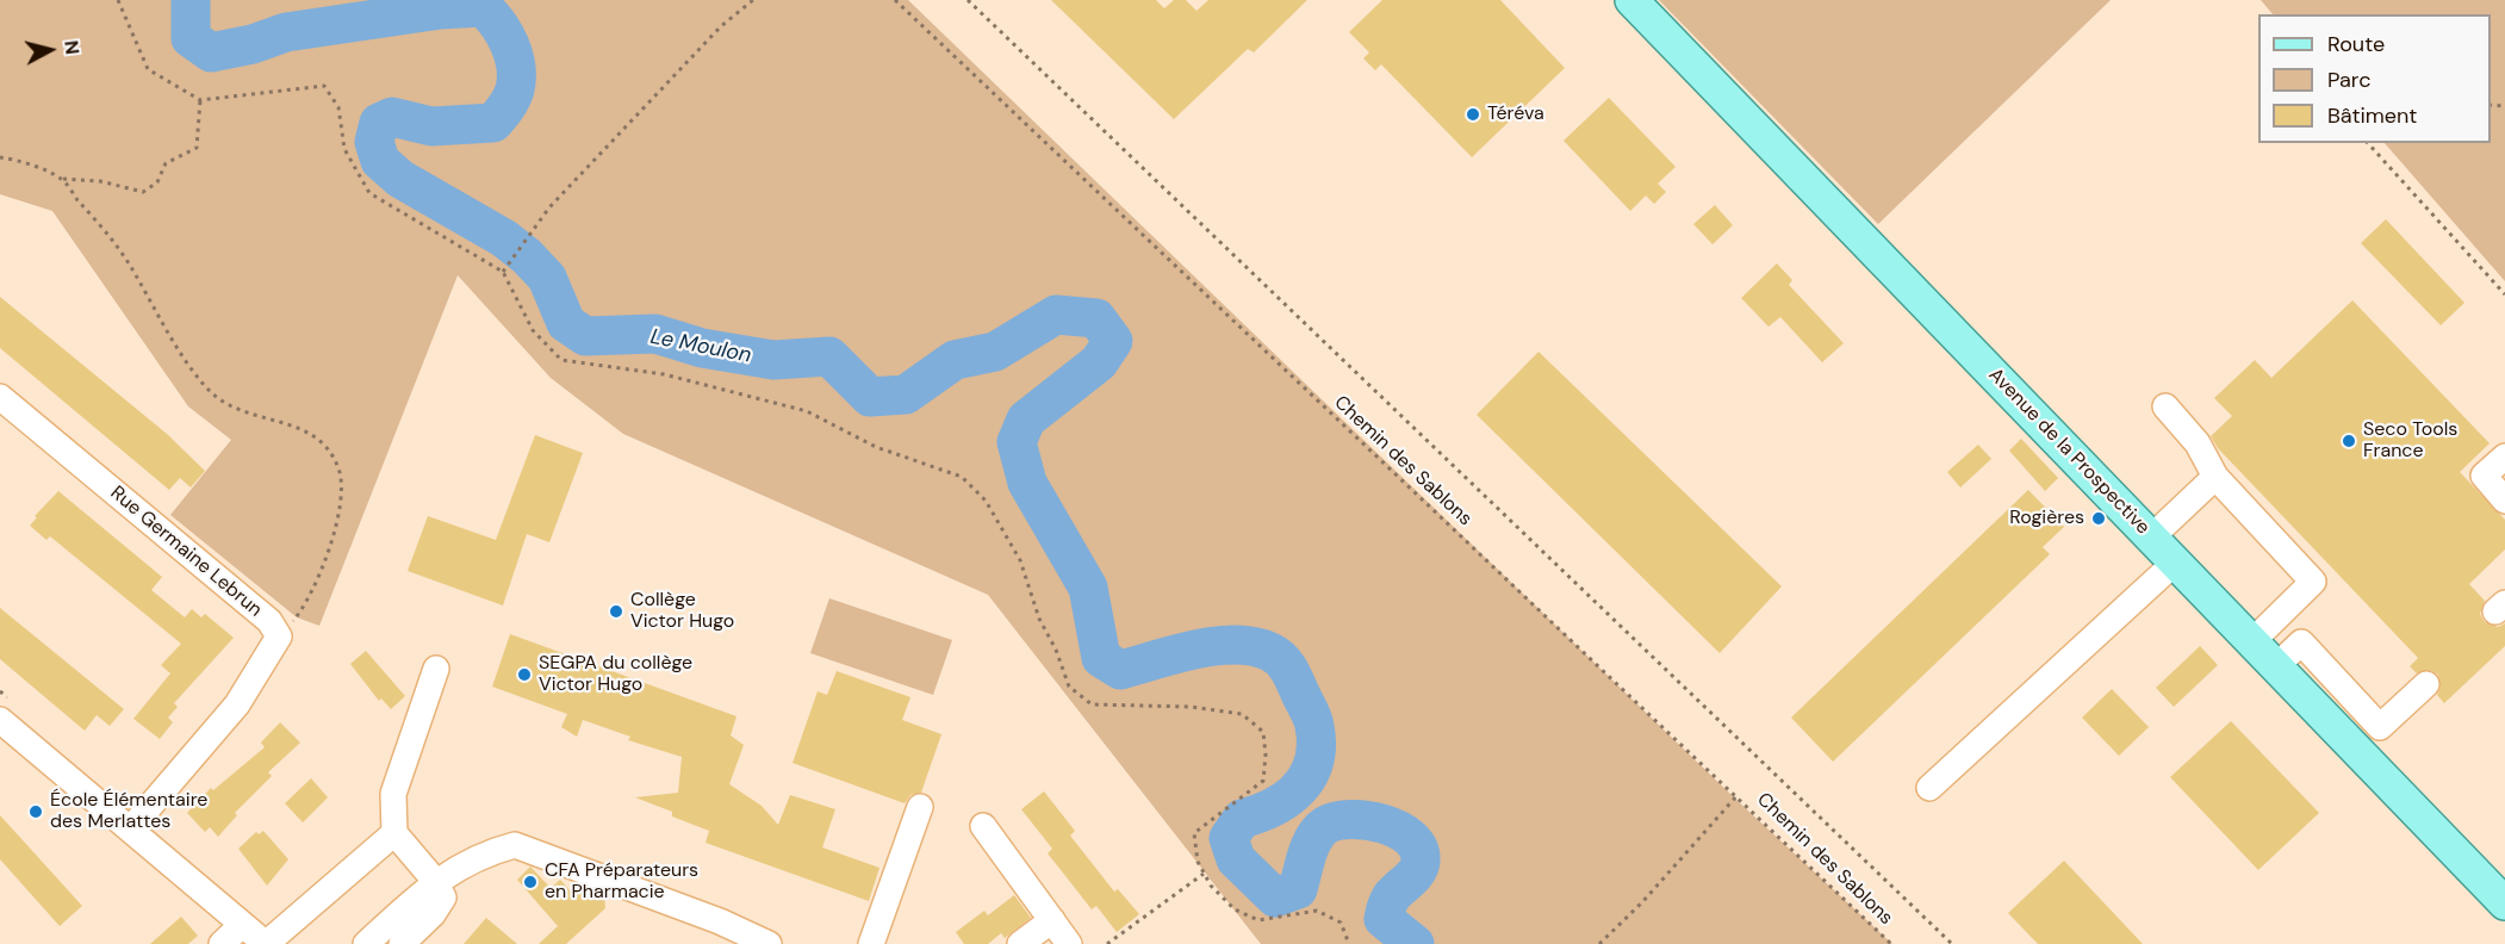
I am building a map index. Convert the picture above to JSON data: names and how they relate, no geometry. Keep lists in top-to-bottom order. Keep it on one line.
{"streets":{"main road":["Avenue de la Prospective"],"street":["Rue Germaine Lebrun"],"path":["Chemin des Sablons"]},"water":["Le Moulon"],"places":["Téréva","Seco Tools France","Rogières","Collège Victor Hugo","SEGPA du collège Victor Hugo","École Élémentaire des Merlattes","CFA Préparateurs en Pharmacie"],"legend":["Route","Parc","Bâtiment"],"north":"right"}
